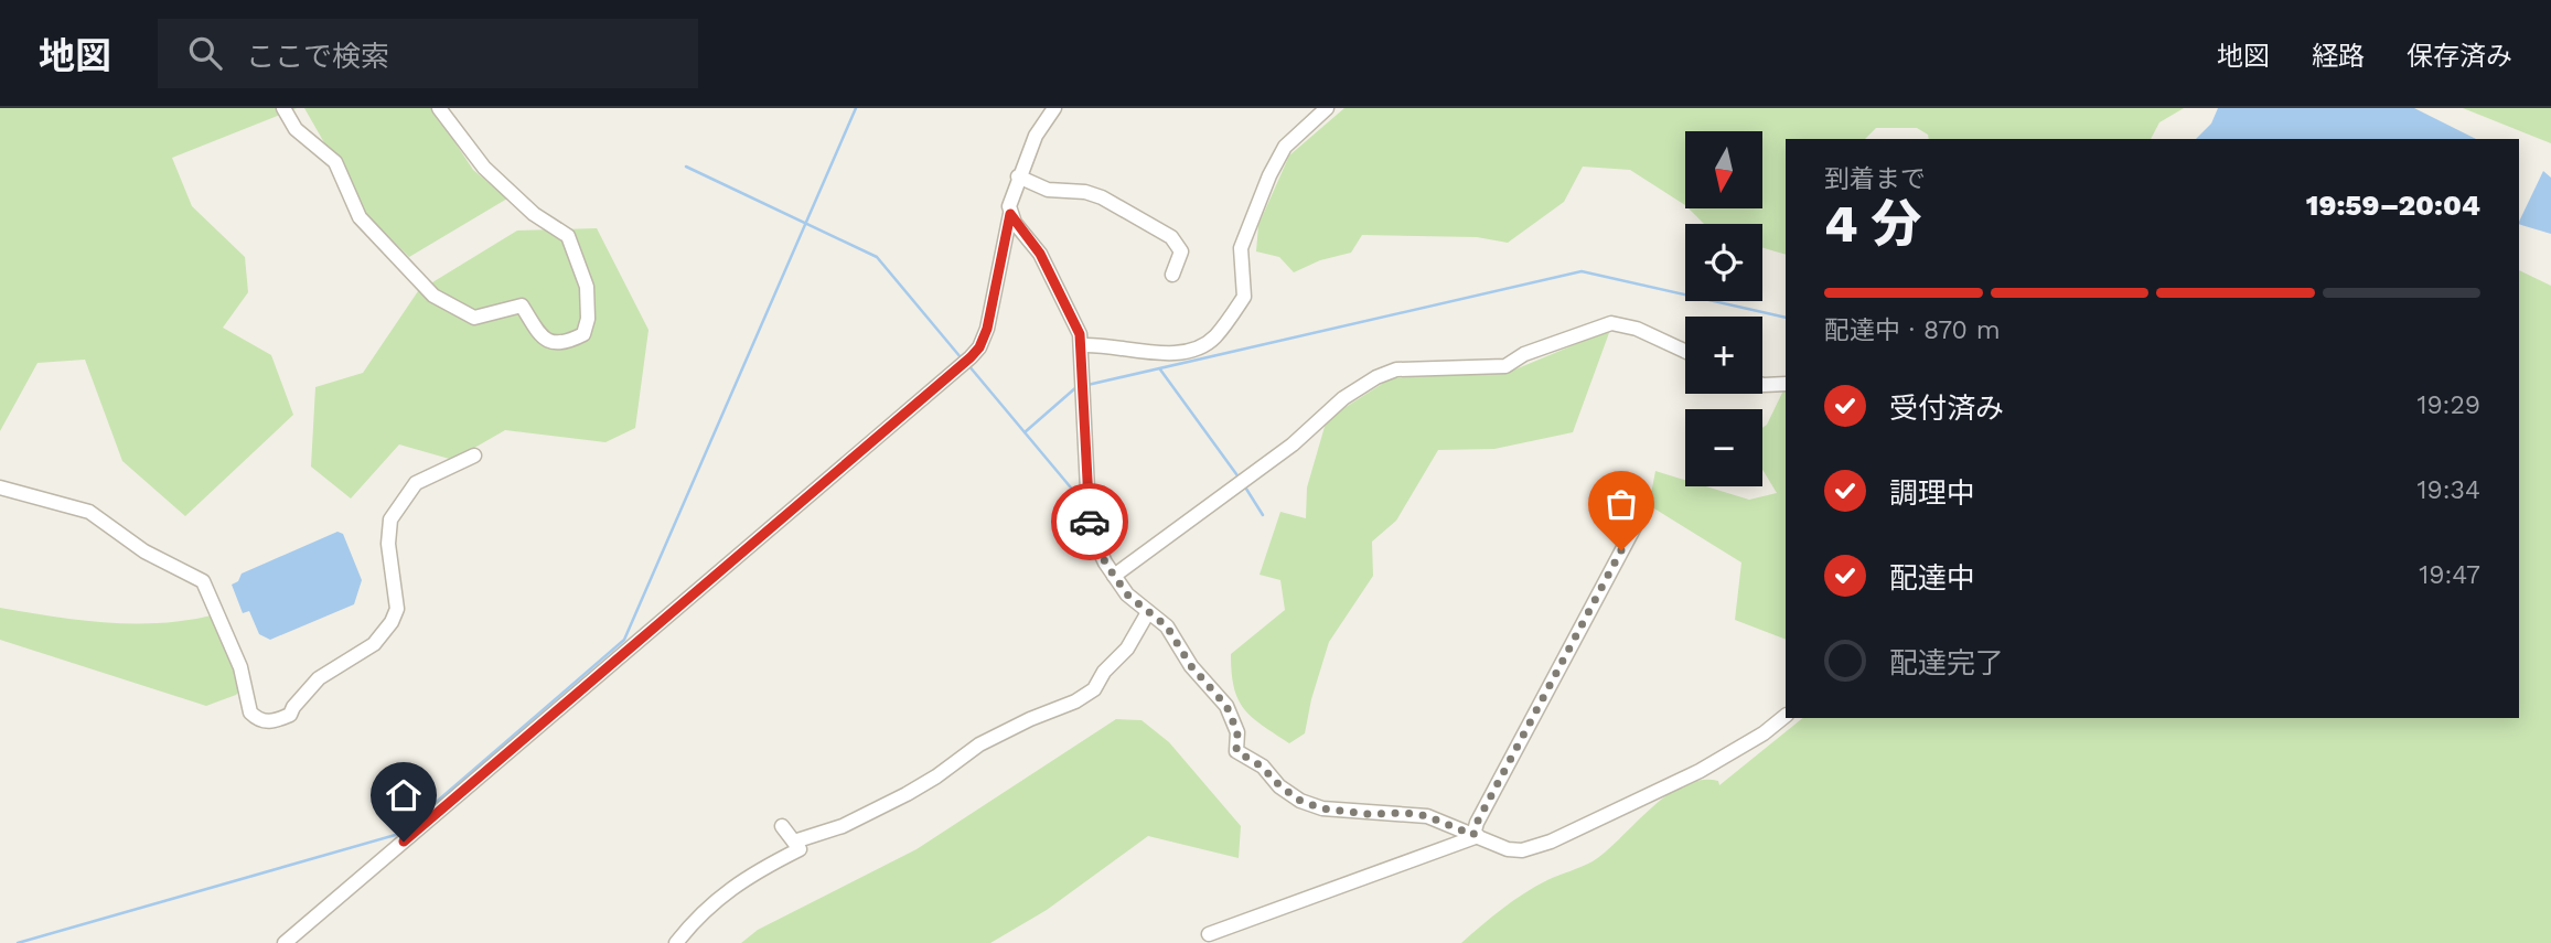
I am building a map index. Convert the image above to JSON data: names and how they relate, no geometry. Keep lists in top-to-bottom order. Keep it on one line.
{"north":"bottom","page":{"header":"地図","search":"ここで検索","nav":["地図","経路","保存済み"],"map_buttons":["+","−"],"heading":["4 分","到着まで","19:59–20:04"],"bar":"配達中 · 870 m","list":[["受付済み","19:29"],["調理中","19:34"],["配達中","19:47"],"配達完了"]}}
